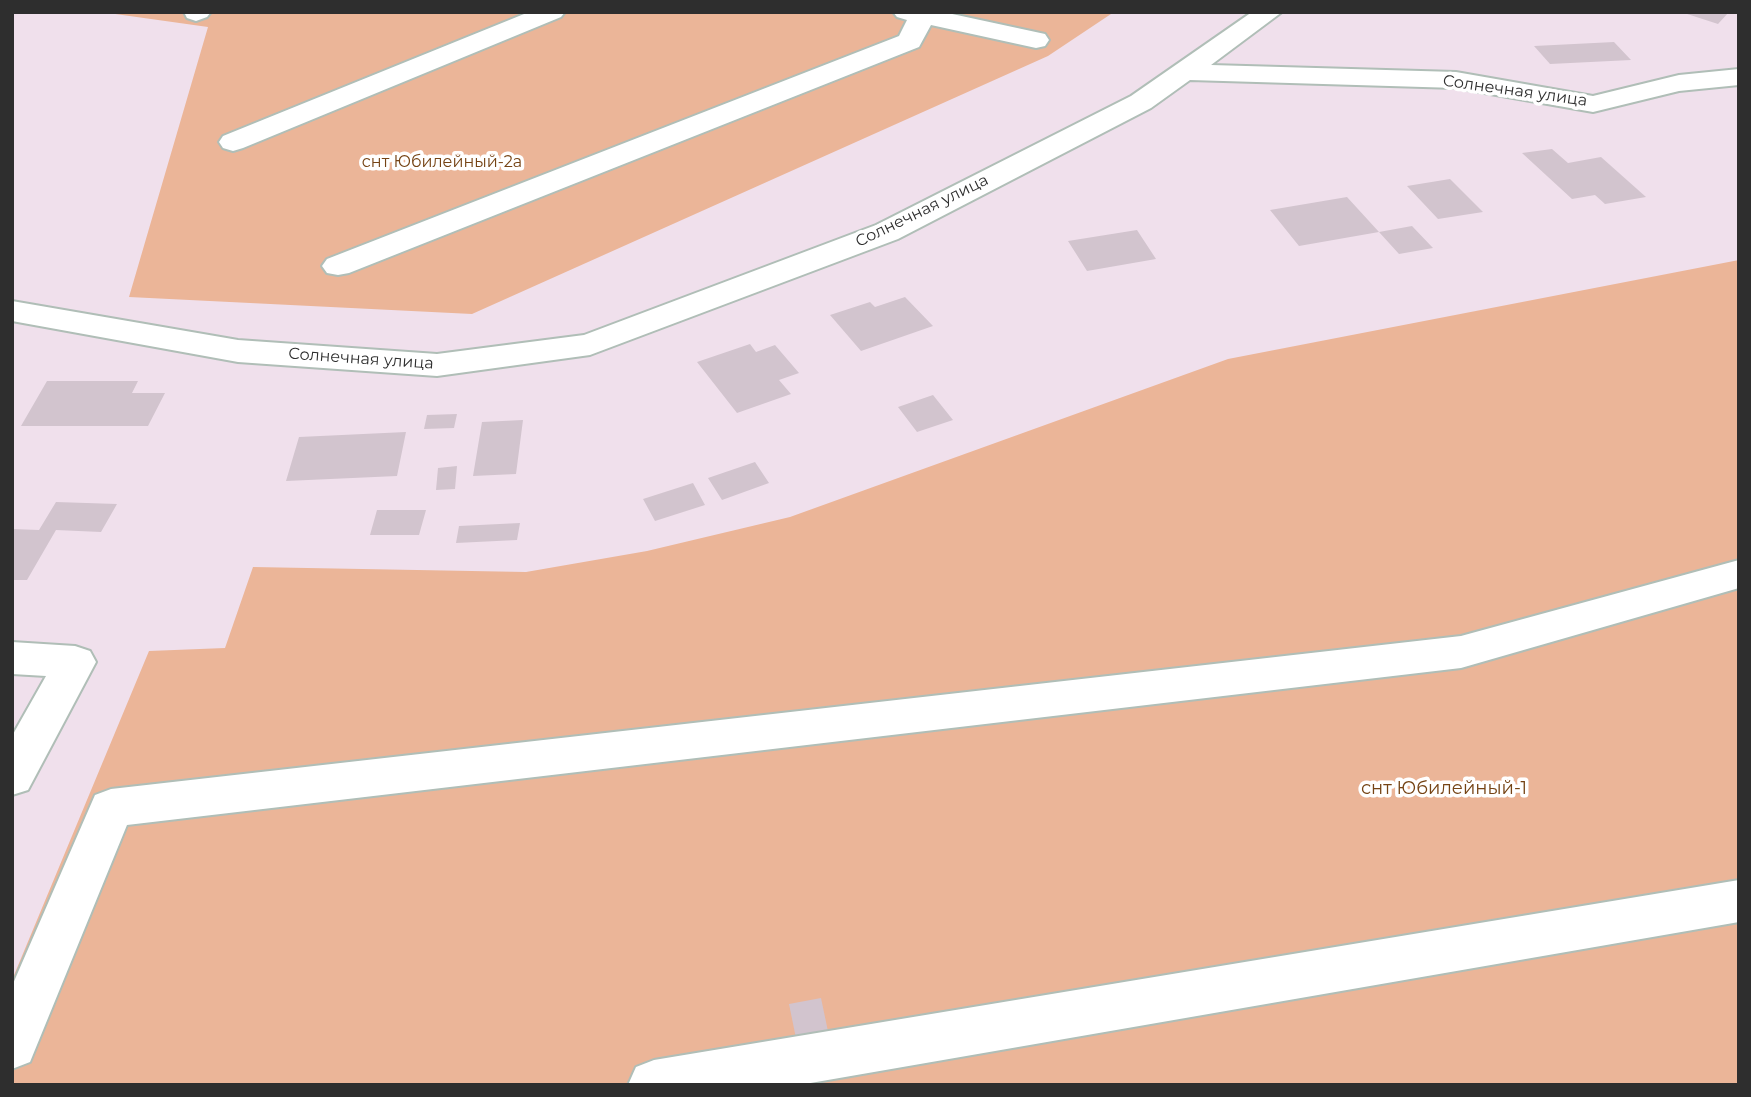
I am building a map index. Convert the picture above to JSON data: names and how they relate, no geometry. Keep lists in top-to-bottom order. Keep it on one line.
{"streets":{"street":["Солнечная улица"]},"parks":["снт Юбилейный-2а","снт Юбилейный-1"]}
